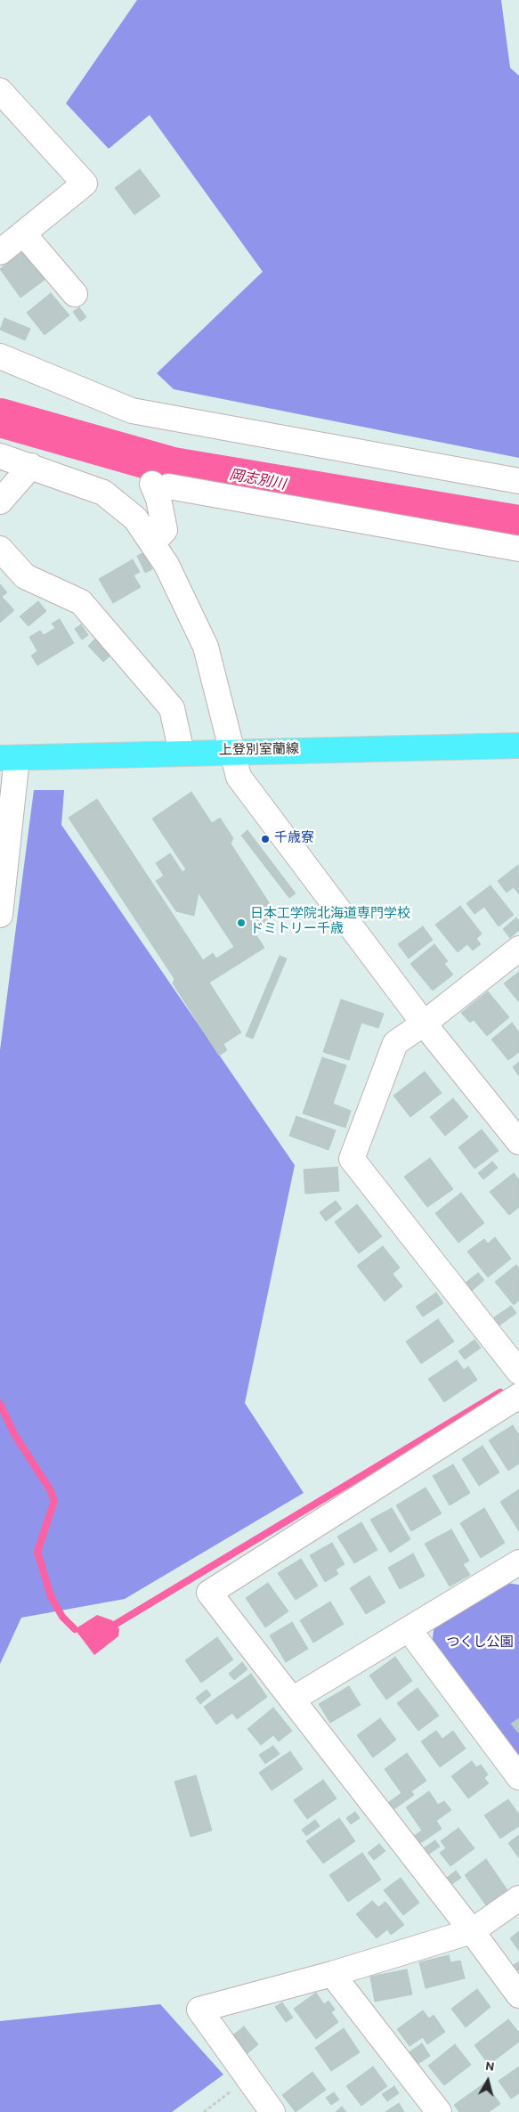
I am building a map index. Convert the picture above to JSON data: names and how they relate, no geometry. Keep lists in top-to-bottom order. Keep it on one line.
{"streets":{"main road":["上登別室蘭線"]},"water":["岡志別川"],"parks":["つくし公園"],"places":["千歳寮","日本工学院北海道専門学校 ドミトリー千歳"],"north":"top"}
